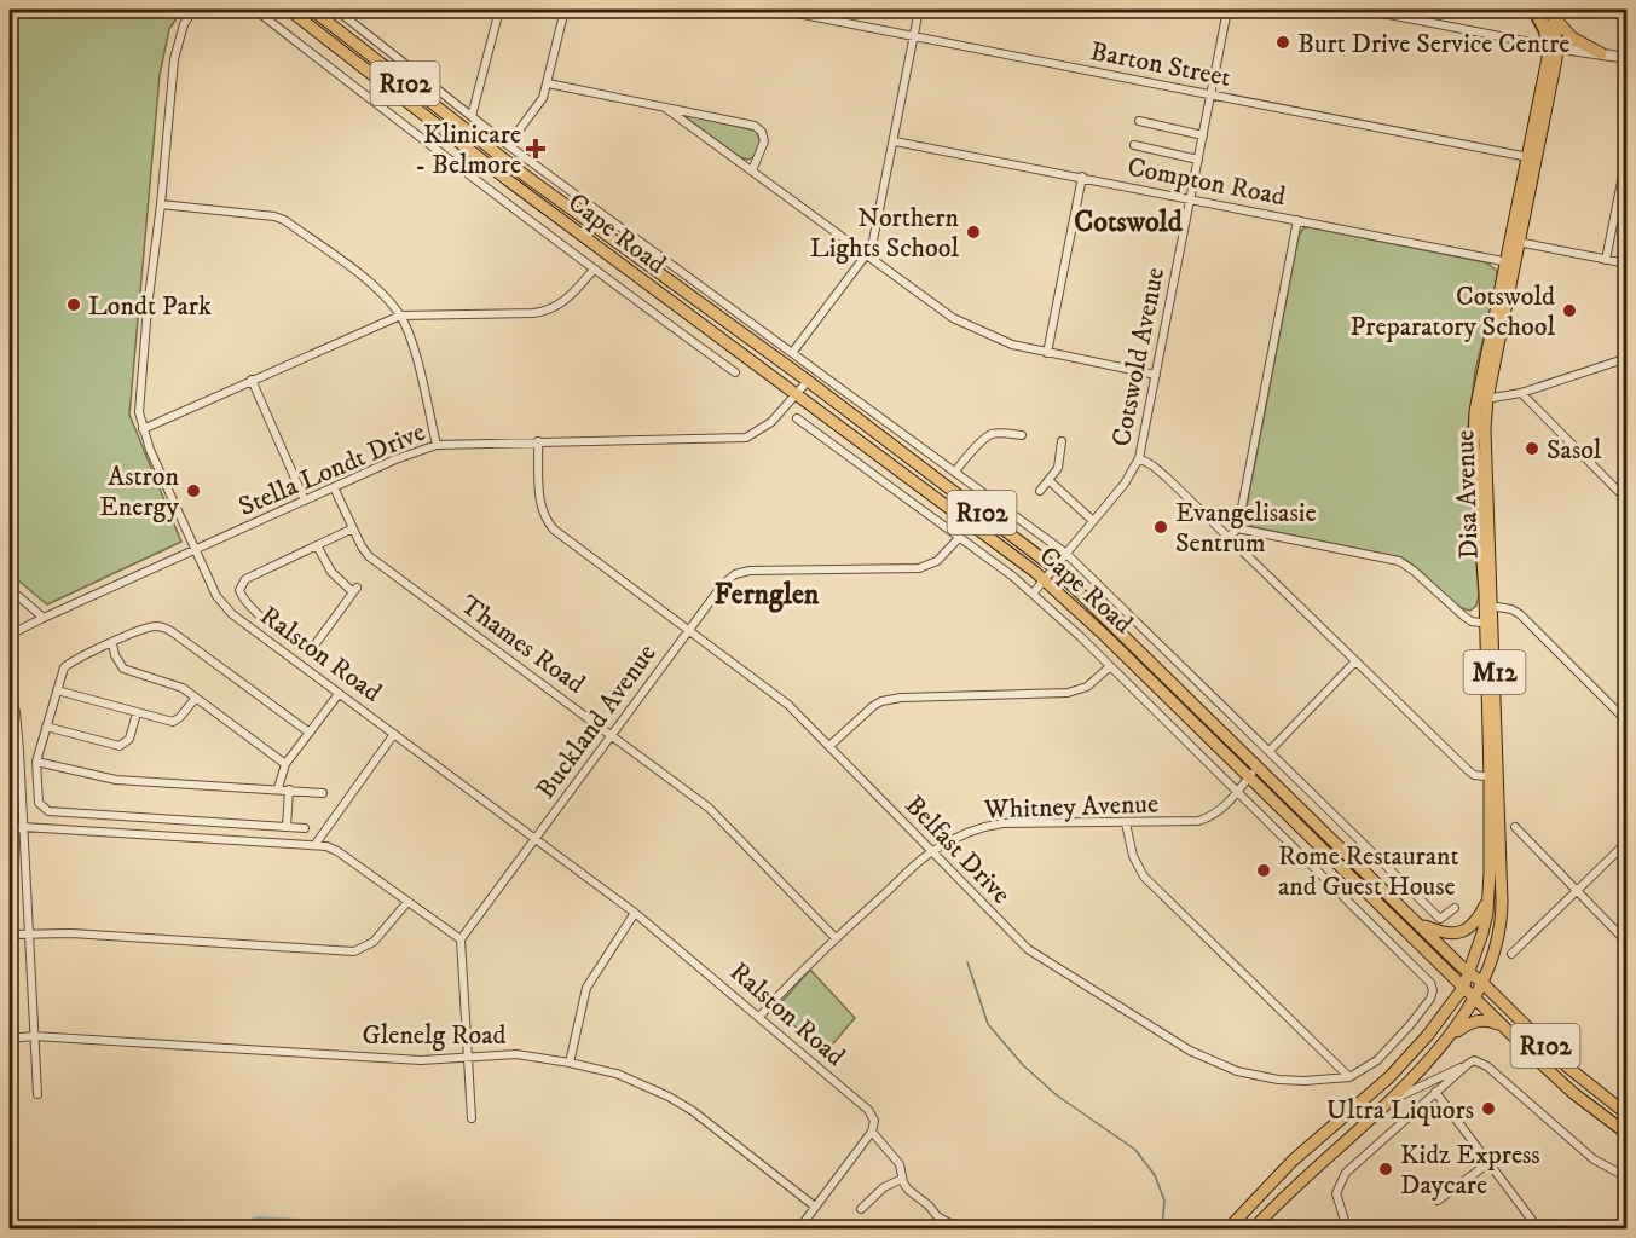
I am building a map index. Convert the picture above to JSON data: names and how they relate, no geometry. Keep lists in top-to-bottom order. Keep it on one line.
{"streets":{"main road":["R102","Cape Road","Disa Avenue","M12"],"street":["Barton Street","Compton Road","Cotswold Avenue","Stella Londt Drive","Thames Road","Ralston Road","Buckland Avenue","Whitney Avenue","Belfast Drive","Glenelg Road"]},"crossings":[["Barton Street","Cotswold Avenue"],["Barton Street","Disa Avenue"],["Compton Road","Cotswold Avenue"],["Compton Road","Disa Avenue"],["Cape Road","Cotswold Avenue"],["Cape Road","Stella Londt Drive"],["Cape Road","Disa Avenue"],["Cape Road","M12"],["Cape Road","Buckland Avenue"],["Cape Road","Whitney Avenue"],["Cape Road","Belfast Drive"],["Stella Londt Drive","Thames Road"],["Stella Londt Drive","Ralston Road"],["Stella Londt Drive","Belfast Drive"],["Disa Avenue","M12"],["Thames Road","Buckland Avenue"],["Thames Road","Whitney Avenue"],["Ralston Road","Buckland Avenue"],["Ralston Road","Whitney Avenue"],["Buckland Avenue","Belfast Drive"],["Whitney Avenue","Belfast Drive"]],"districts":["Cotswold","Fernglen"],"places":{"other":["Burt Drive Service Centre","Northern Lights School","Londt Park","Cotswold Preparatory School","Sasol","Astron Energy","Evangelisasie Sentrum","Rome Restaurant and Guest House","Ultra Liquors","Kidz Express Daycare"],"health":["Klinicare - Belmore"]}}
